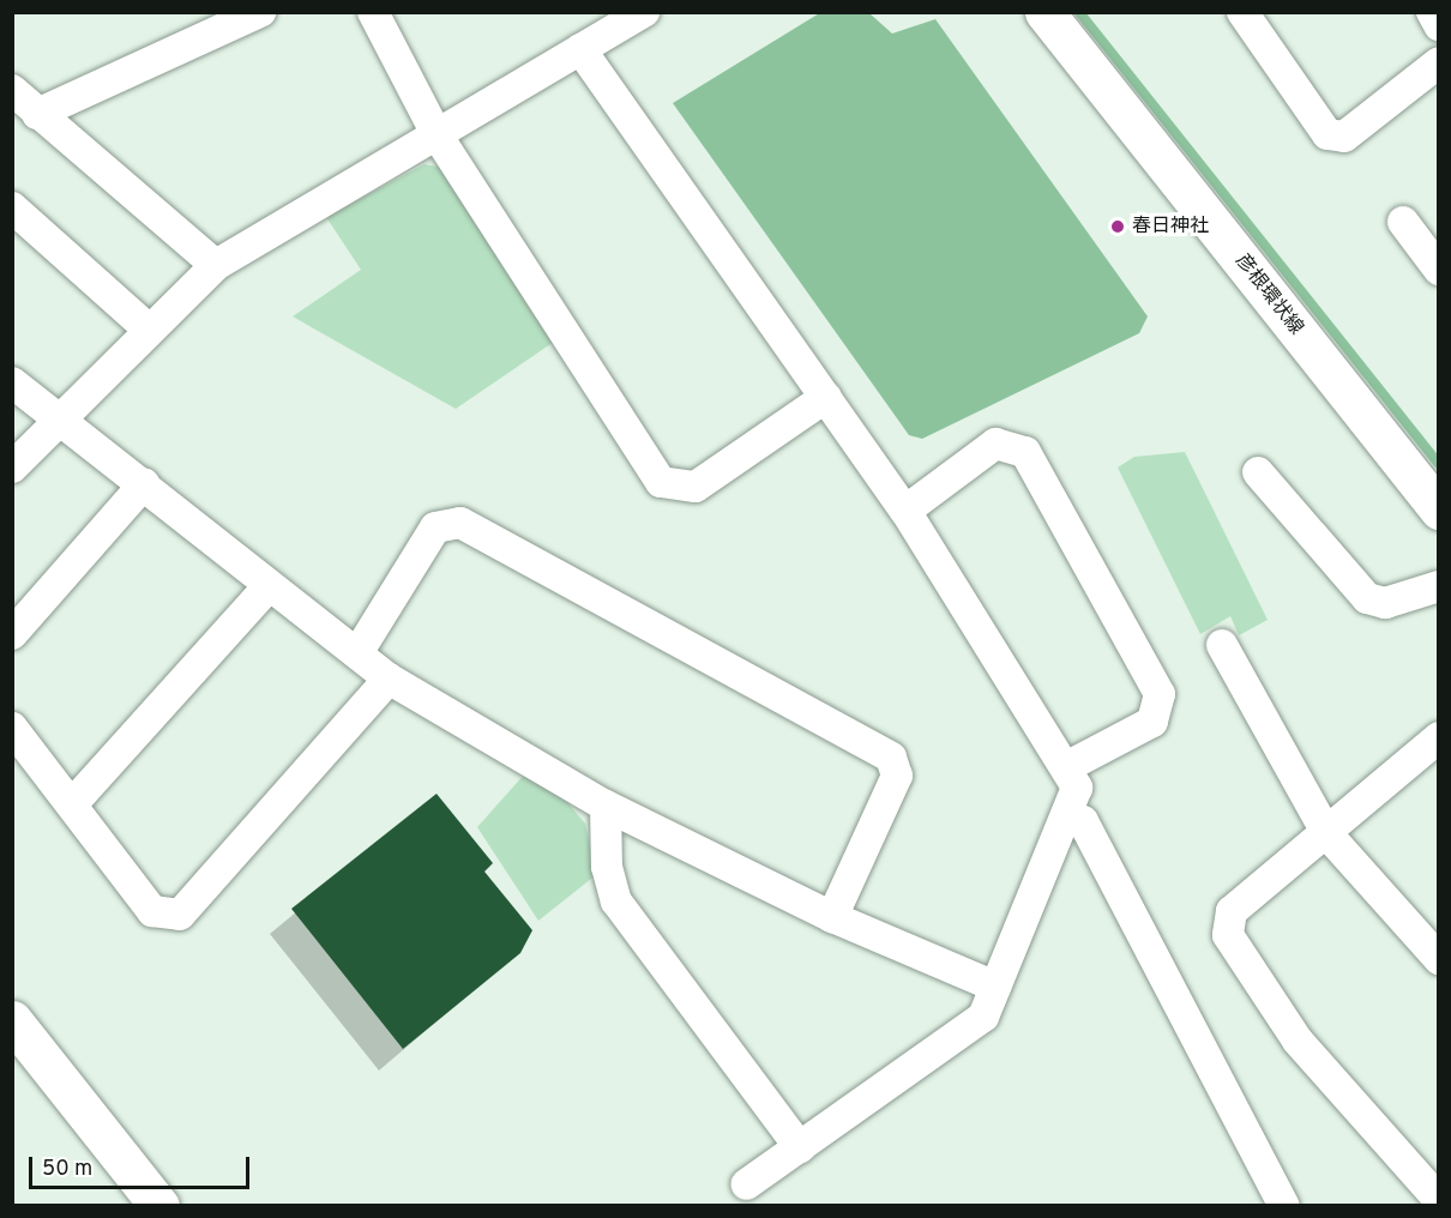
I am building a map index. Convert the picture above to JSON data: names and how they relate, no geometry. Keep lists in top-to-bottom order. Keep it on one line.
{"streets":{"main road":["彦根環状線"]},"places":["春日神社"],"scale_bar":"50 m"}
